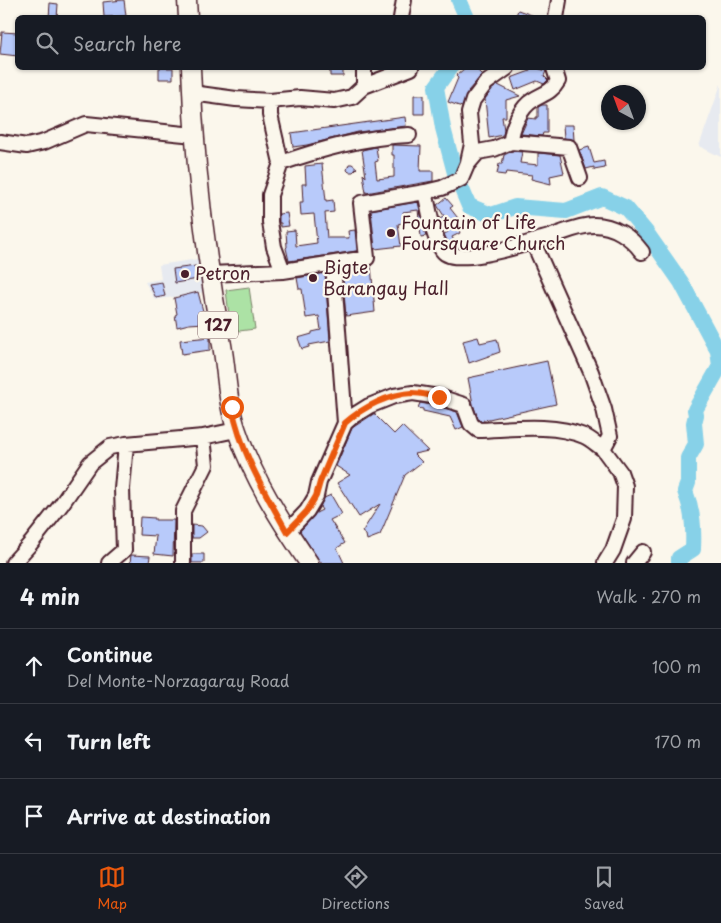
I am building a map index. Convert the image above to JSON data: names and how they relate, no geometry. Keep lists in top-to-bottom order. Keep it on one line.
{"streets":{"main road":["127"]},"places":["Fountain of Life Foursquare Church","Petron","Bigte Barangay Hall"],"north":"top left","page":{"search":"Search here","heading":["4 min","Walk · 270 m"],"list":[["Continue","Del Monte-Norzagaray Road","100 m"],["Turn left","170 m"],"Arrive at destination"],"nav":["Map","Directions","Saved"]}}
